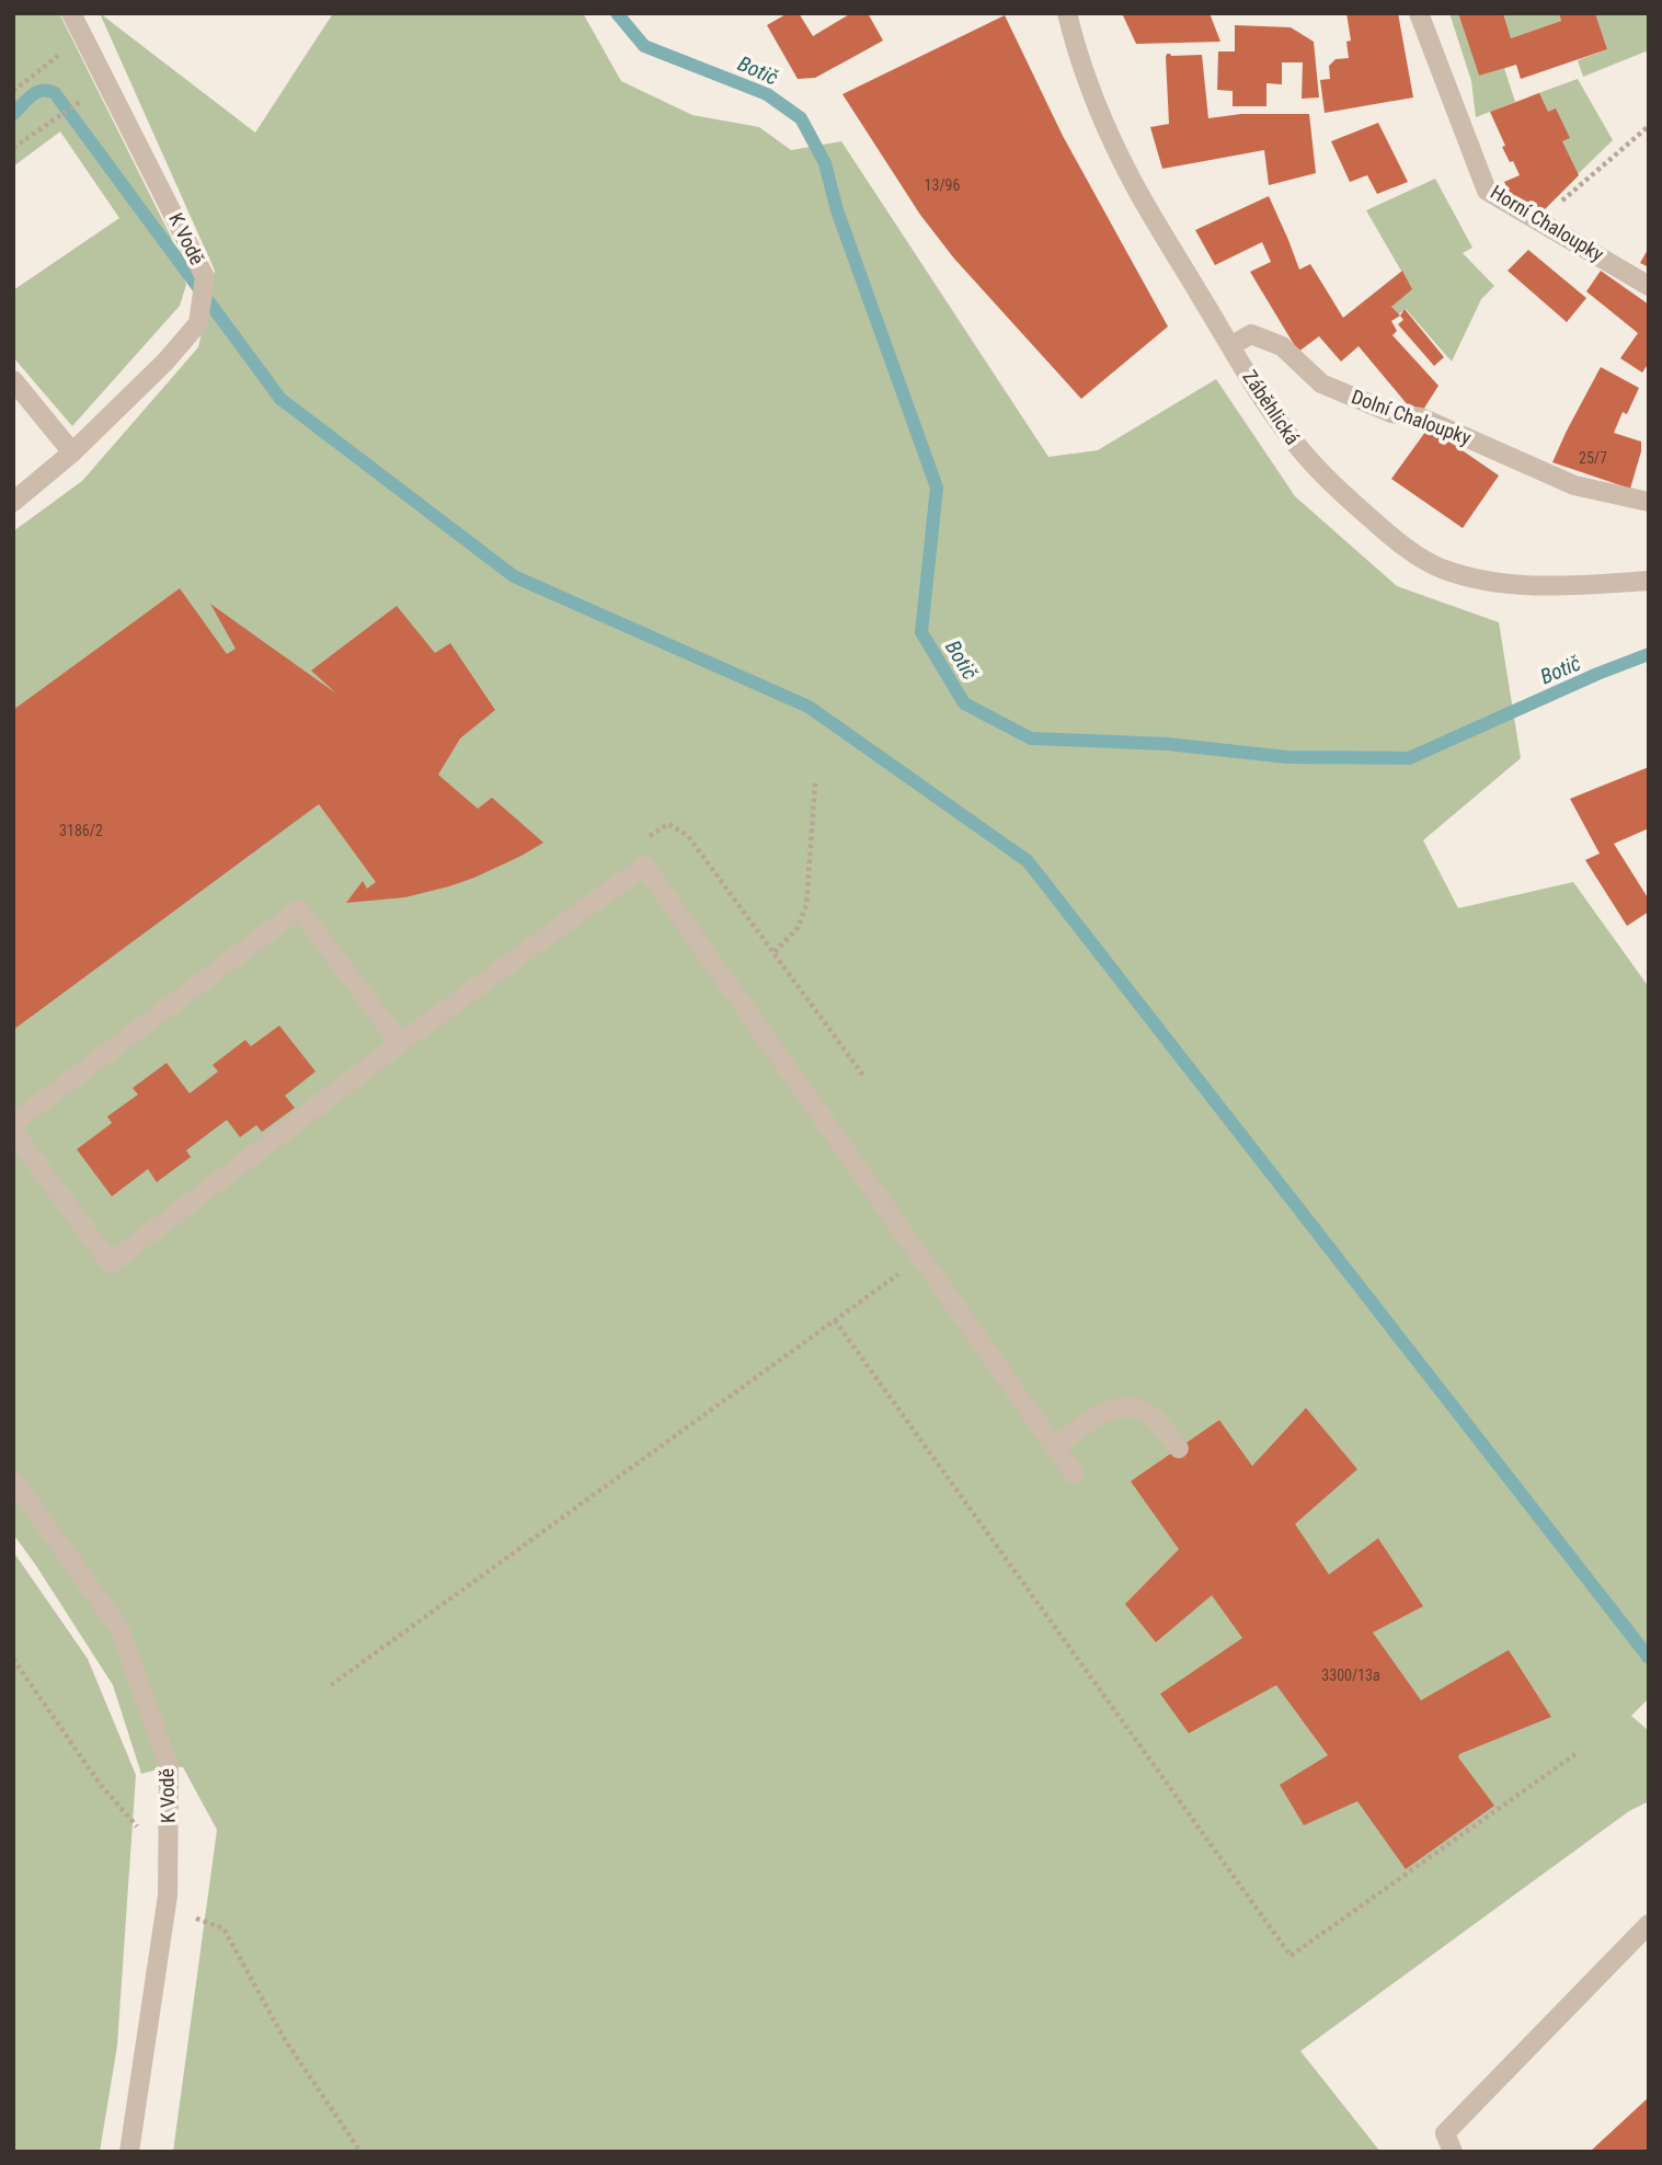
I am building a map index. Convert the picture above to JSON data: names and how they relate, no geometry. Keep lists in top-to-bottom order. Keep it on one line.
{"streets":{"street":["Horní Chaloupky","K Vodě","Záběhlická","Dolní Chaloupky"]},"crossings":[["Záběhlická","Dolní Chaloupky"]],"water":["Botič"],"house_numbers":["13/96","25/7","3186/2","3300/13a"]}
